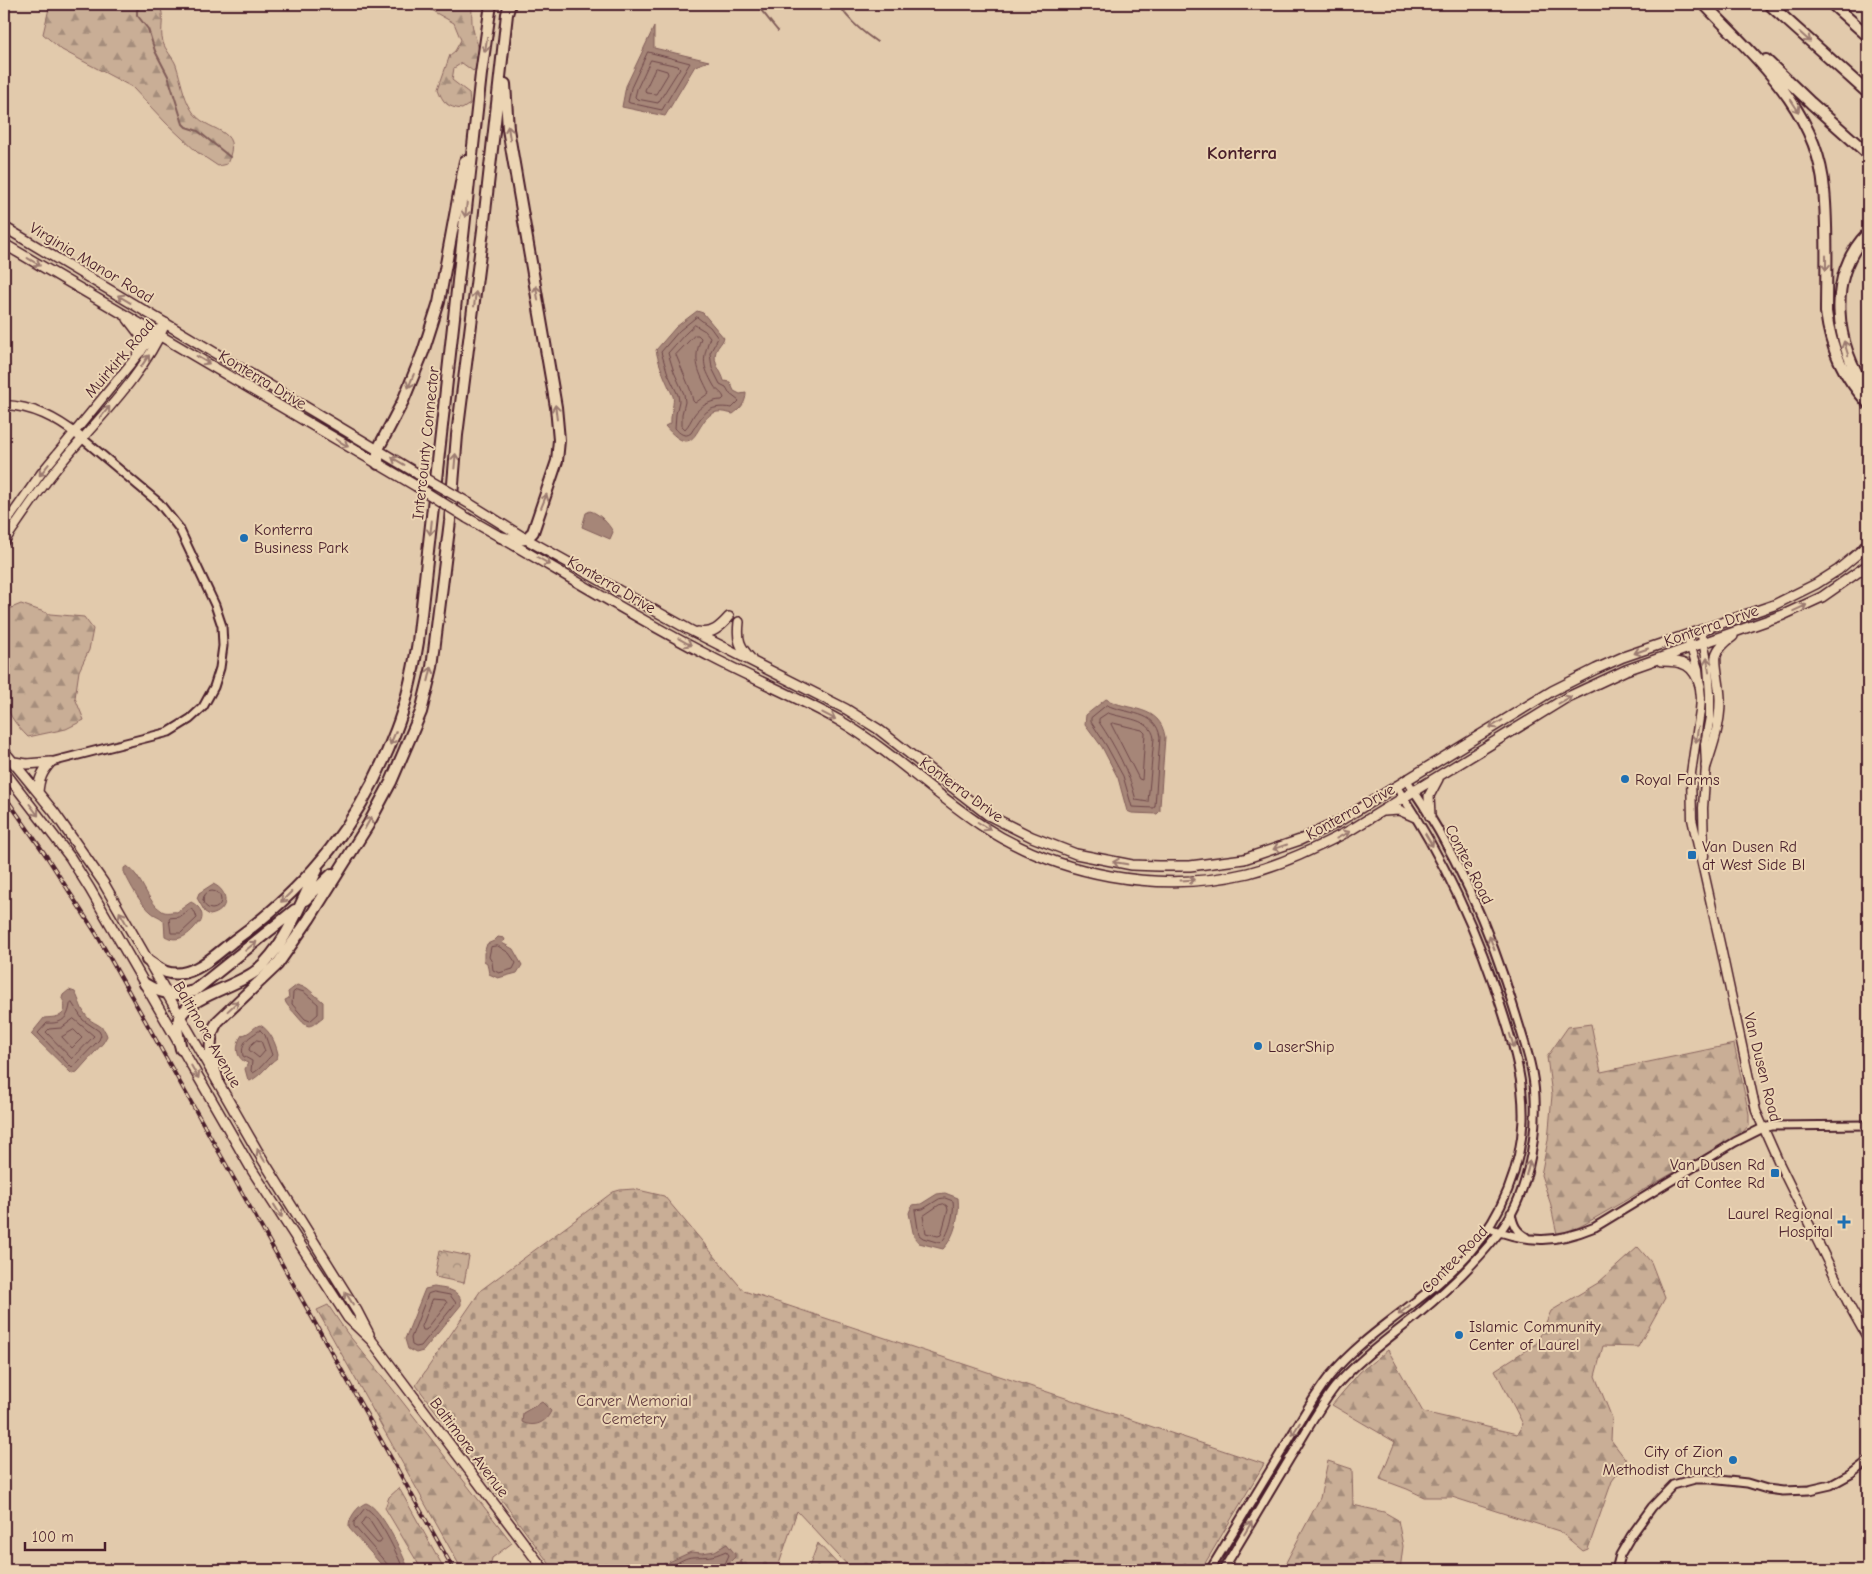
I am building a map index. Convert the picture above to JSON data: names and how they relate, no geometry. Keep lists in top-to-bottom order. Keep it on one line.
{"streets":{"highway":["Intercounty Connector"],"main road":["Virginia Manor Road","Muirkirk Road","Konterra Drive","Baltimore Avenue","Van Dusen Road"],"street":["Contee Road"]},"crossings":[["Virginia Manor Road","Muirkirk Road"],["Virginia Manor Road","Konterra Drive"],["Muirkirk Road","Konterra Drive"],["Konterra Drive","Contee Road"],["Konterra Drive","Van Dusen Road"]],"districts":["Konterra"],"parks":["Carver Memorial Cemetery"],"places":{"other":["Konterra Business Park","Royal Farms","LaserShip","Islamic Community Center of Laurel","City of Zion Methodist Church"],"transit":["Van Dusen Rd at West Side Bl","Van Dusen Rd at Contee Rd"],"health":["Laurel Regional Hospital"]},"scale_bar":"100 m"}
